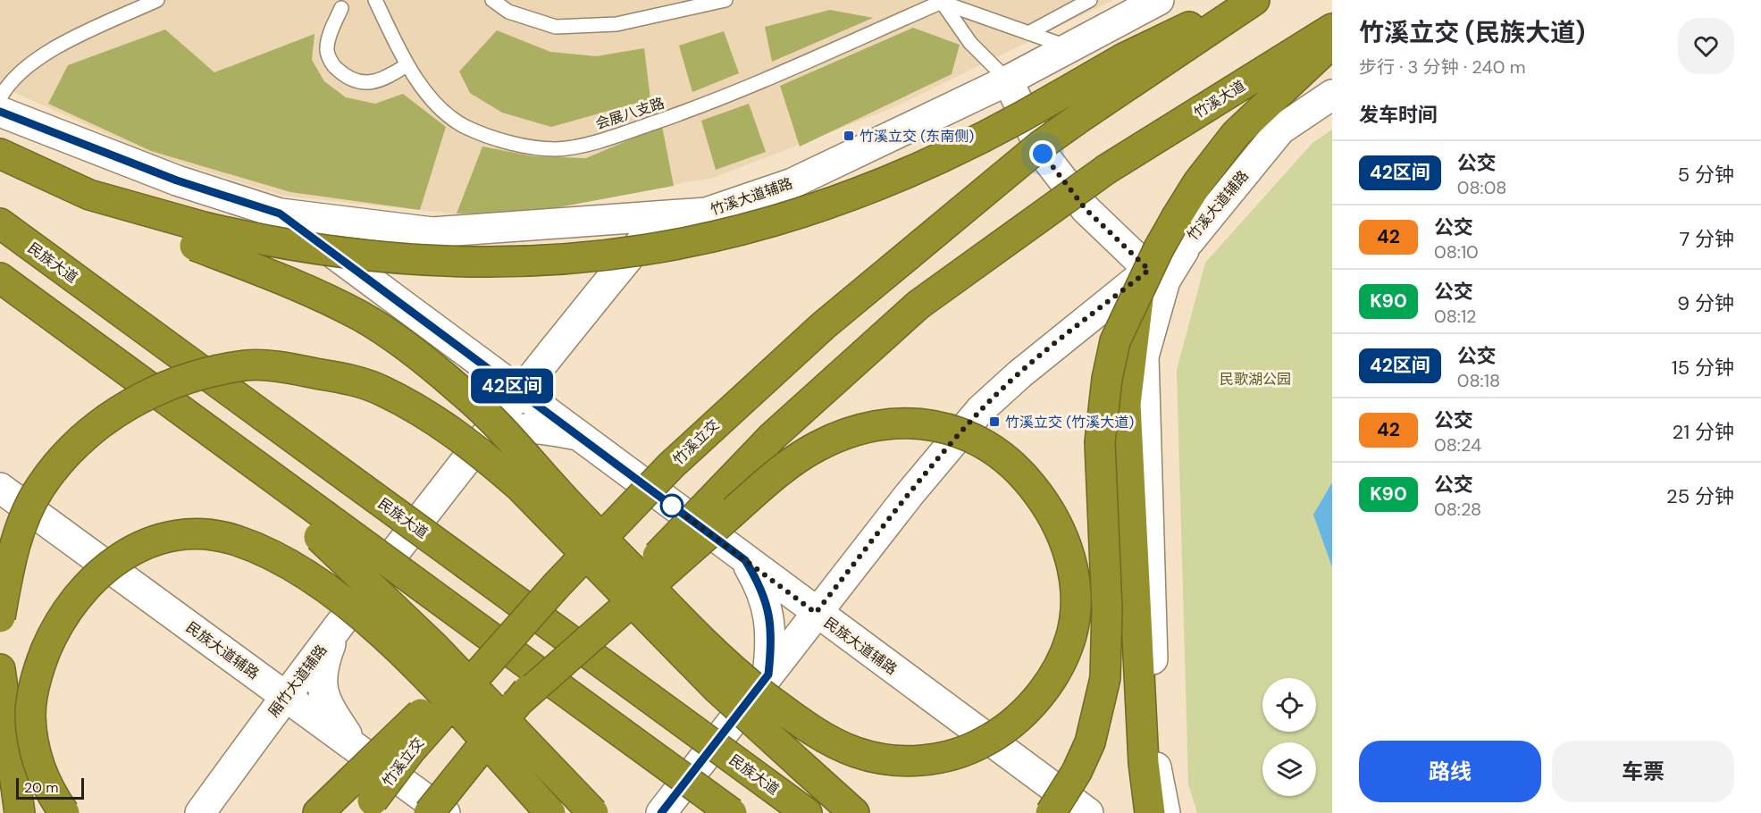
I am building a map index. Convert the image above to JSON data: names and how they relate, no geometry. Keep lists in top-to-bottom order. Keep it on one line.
{"streets":{"highway":["竹溪大道","民族大道","竹溪立交"],"main road":["竹溪大道辅路","民族大道辅路","厢竹大道辅路"],"lane":["会展八支路"]},"crossings":[["竹溪大道辅路","民族大道辅路"],["民族大道辅路","厢竹大道辅路"]],"parks":["民歌湖公园"],"places":{"transit":["竹溪立交 (东南侧)","竹溪立交 (竹溪大道)"]},"lines":["bus line 42区间"],"scale_bar":"20 m","page":{"on_map":"42区间","heading":[["竹溪立交 (民族大道)","步行 · 3 分钟 · 240 m"],"发车时间"],"list":[{"mark":"42区间","name":"公交","note":"08:08","value":"5 分钟"},{"mark":"42","name":"公交","note":"08:10","value":"7 分钟"},{"mark":"K90","name":"公交","note":"08:12","value":"9 分钟"},{"mark":"42区间","name":"公交","note":"08:18","value":"15 分钟"},{"mark":"42","name":"公交","note":"08:24","value":"21 分钟"},{"mark":"K90","name":"公交","note":"08:28","value":"25 分钟"}],"buttons":["路线","车票"],"scale":"20 m"}}
